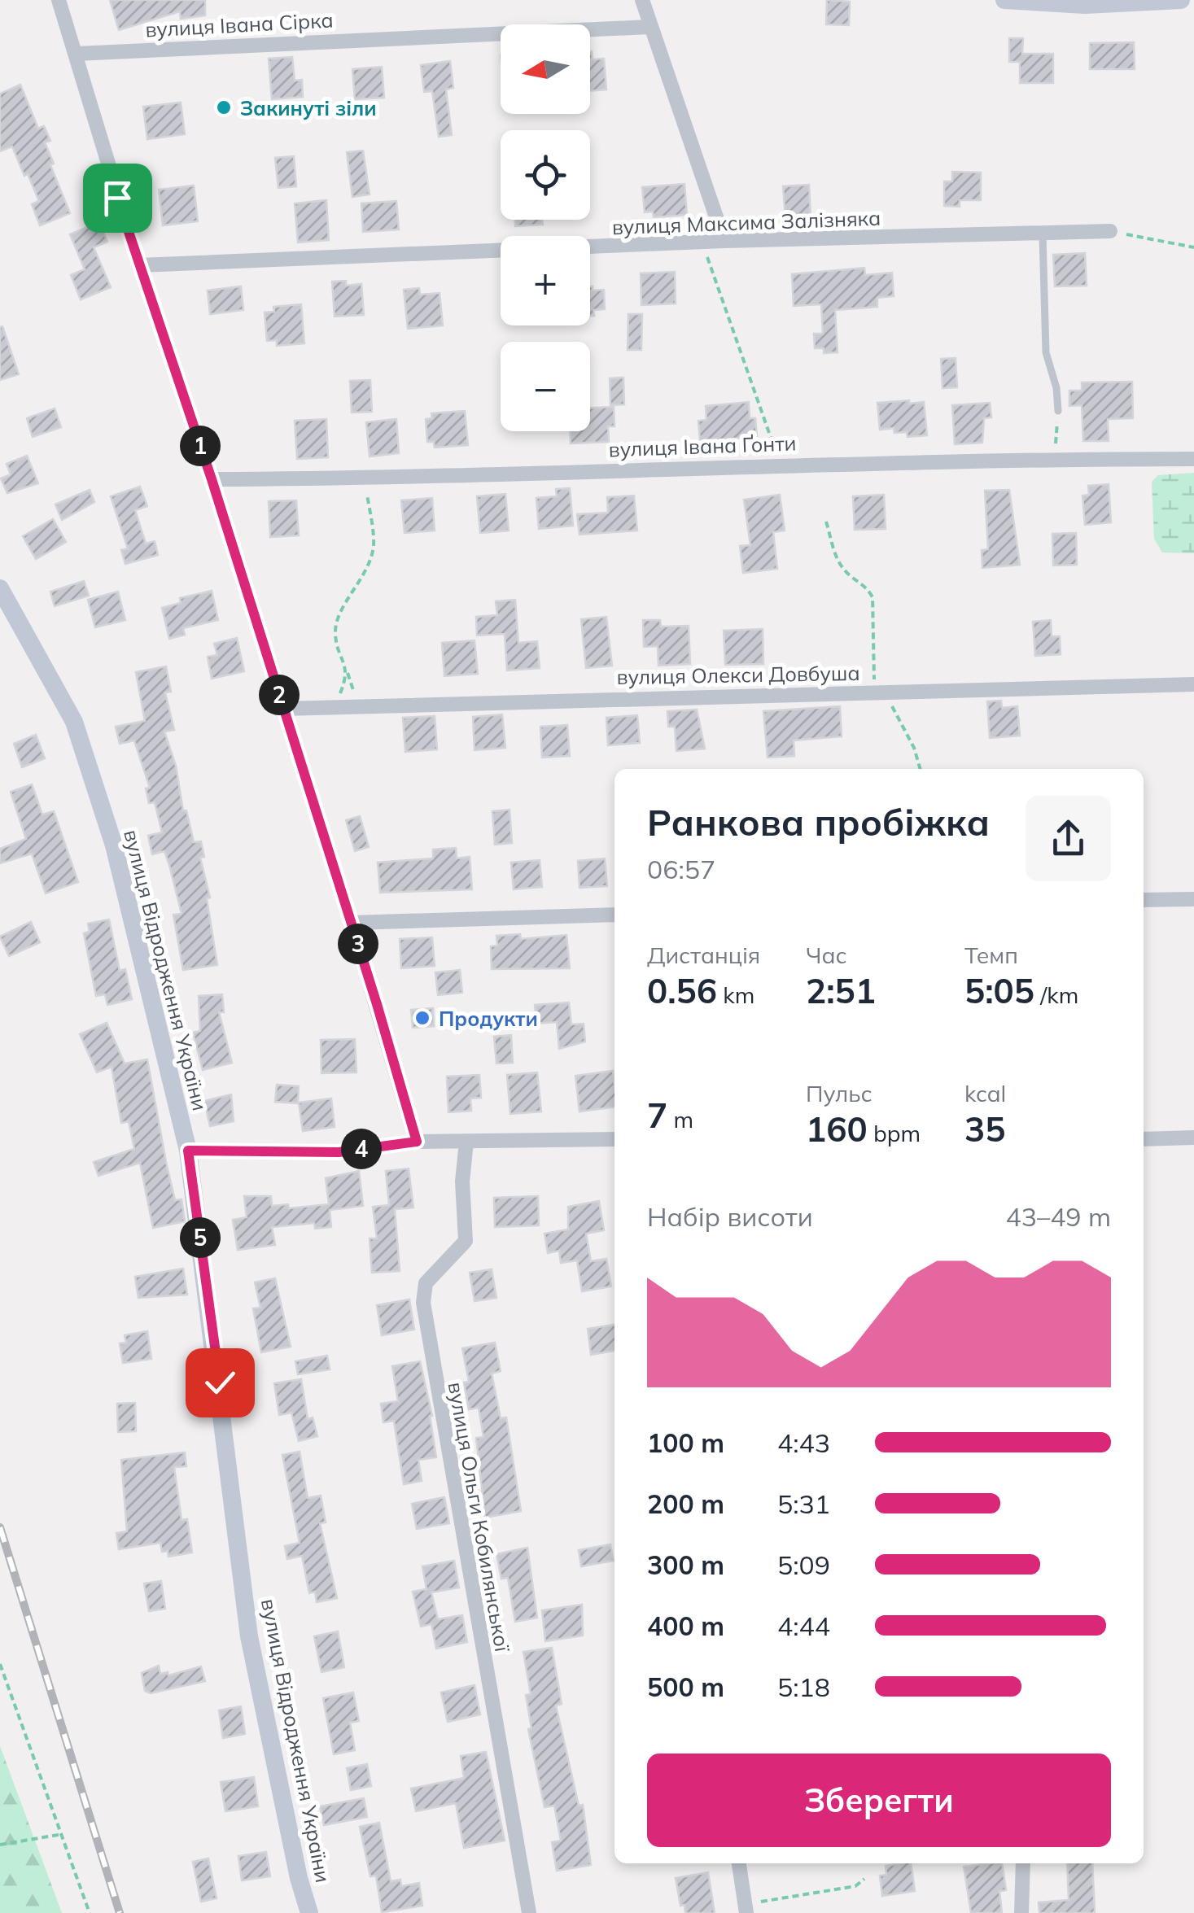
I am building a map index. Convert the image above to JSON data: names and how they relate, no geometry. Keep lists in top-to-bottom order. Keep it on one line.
{"streets":{"street":["вулиця Івана Сірка","вулиця Максима Залізняка","вулиця Івана Ґонти","вулиця Олекси Довбуша","вулиця Відродження України","вулиця Ольги Кобилянської"]},"places":["Закинуті зіли","Продукти"],"north":"left","page":{"map_buttons":["+","−"],"pins":["1","2","3","4","5"],"heading":["Ранкова пробіжка","06:57"],"stats":[["Дистанція","0.56 km"],["Час","2:51"],["Темп","5:05 /km"],["7 m"],["Пульс","160 bpm"],["kcal","35"]],"chart":["Набір висоти","43–49 m"],"list":[{"name":"100 m","note":"4:43"},{"name":"200 m","note":"5:31"},{"name":"300 m","note":"5:09"},{"name":"400 m","note":"4:44"},{"name":"500 m","note":"5:18"}],"buttons":"Зберегти"}}
